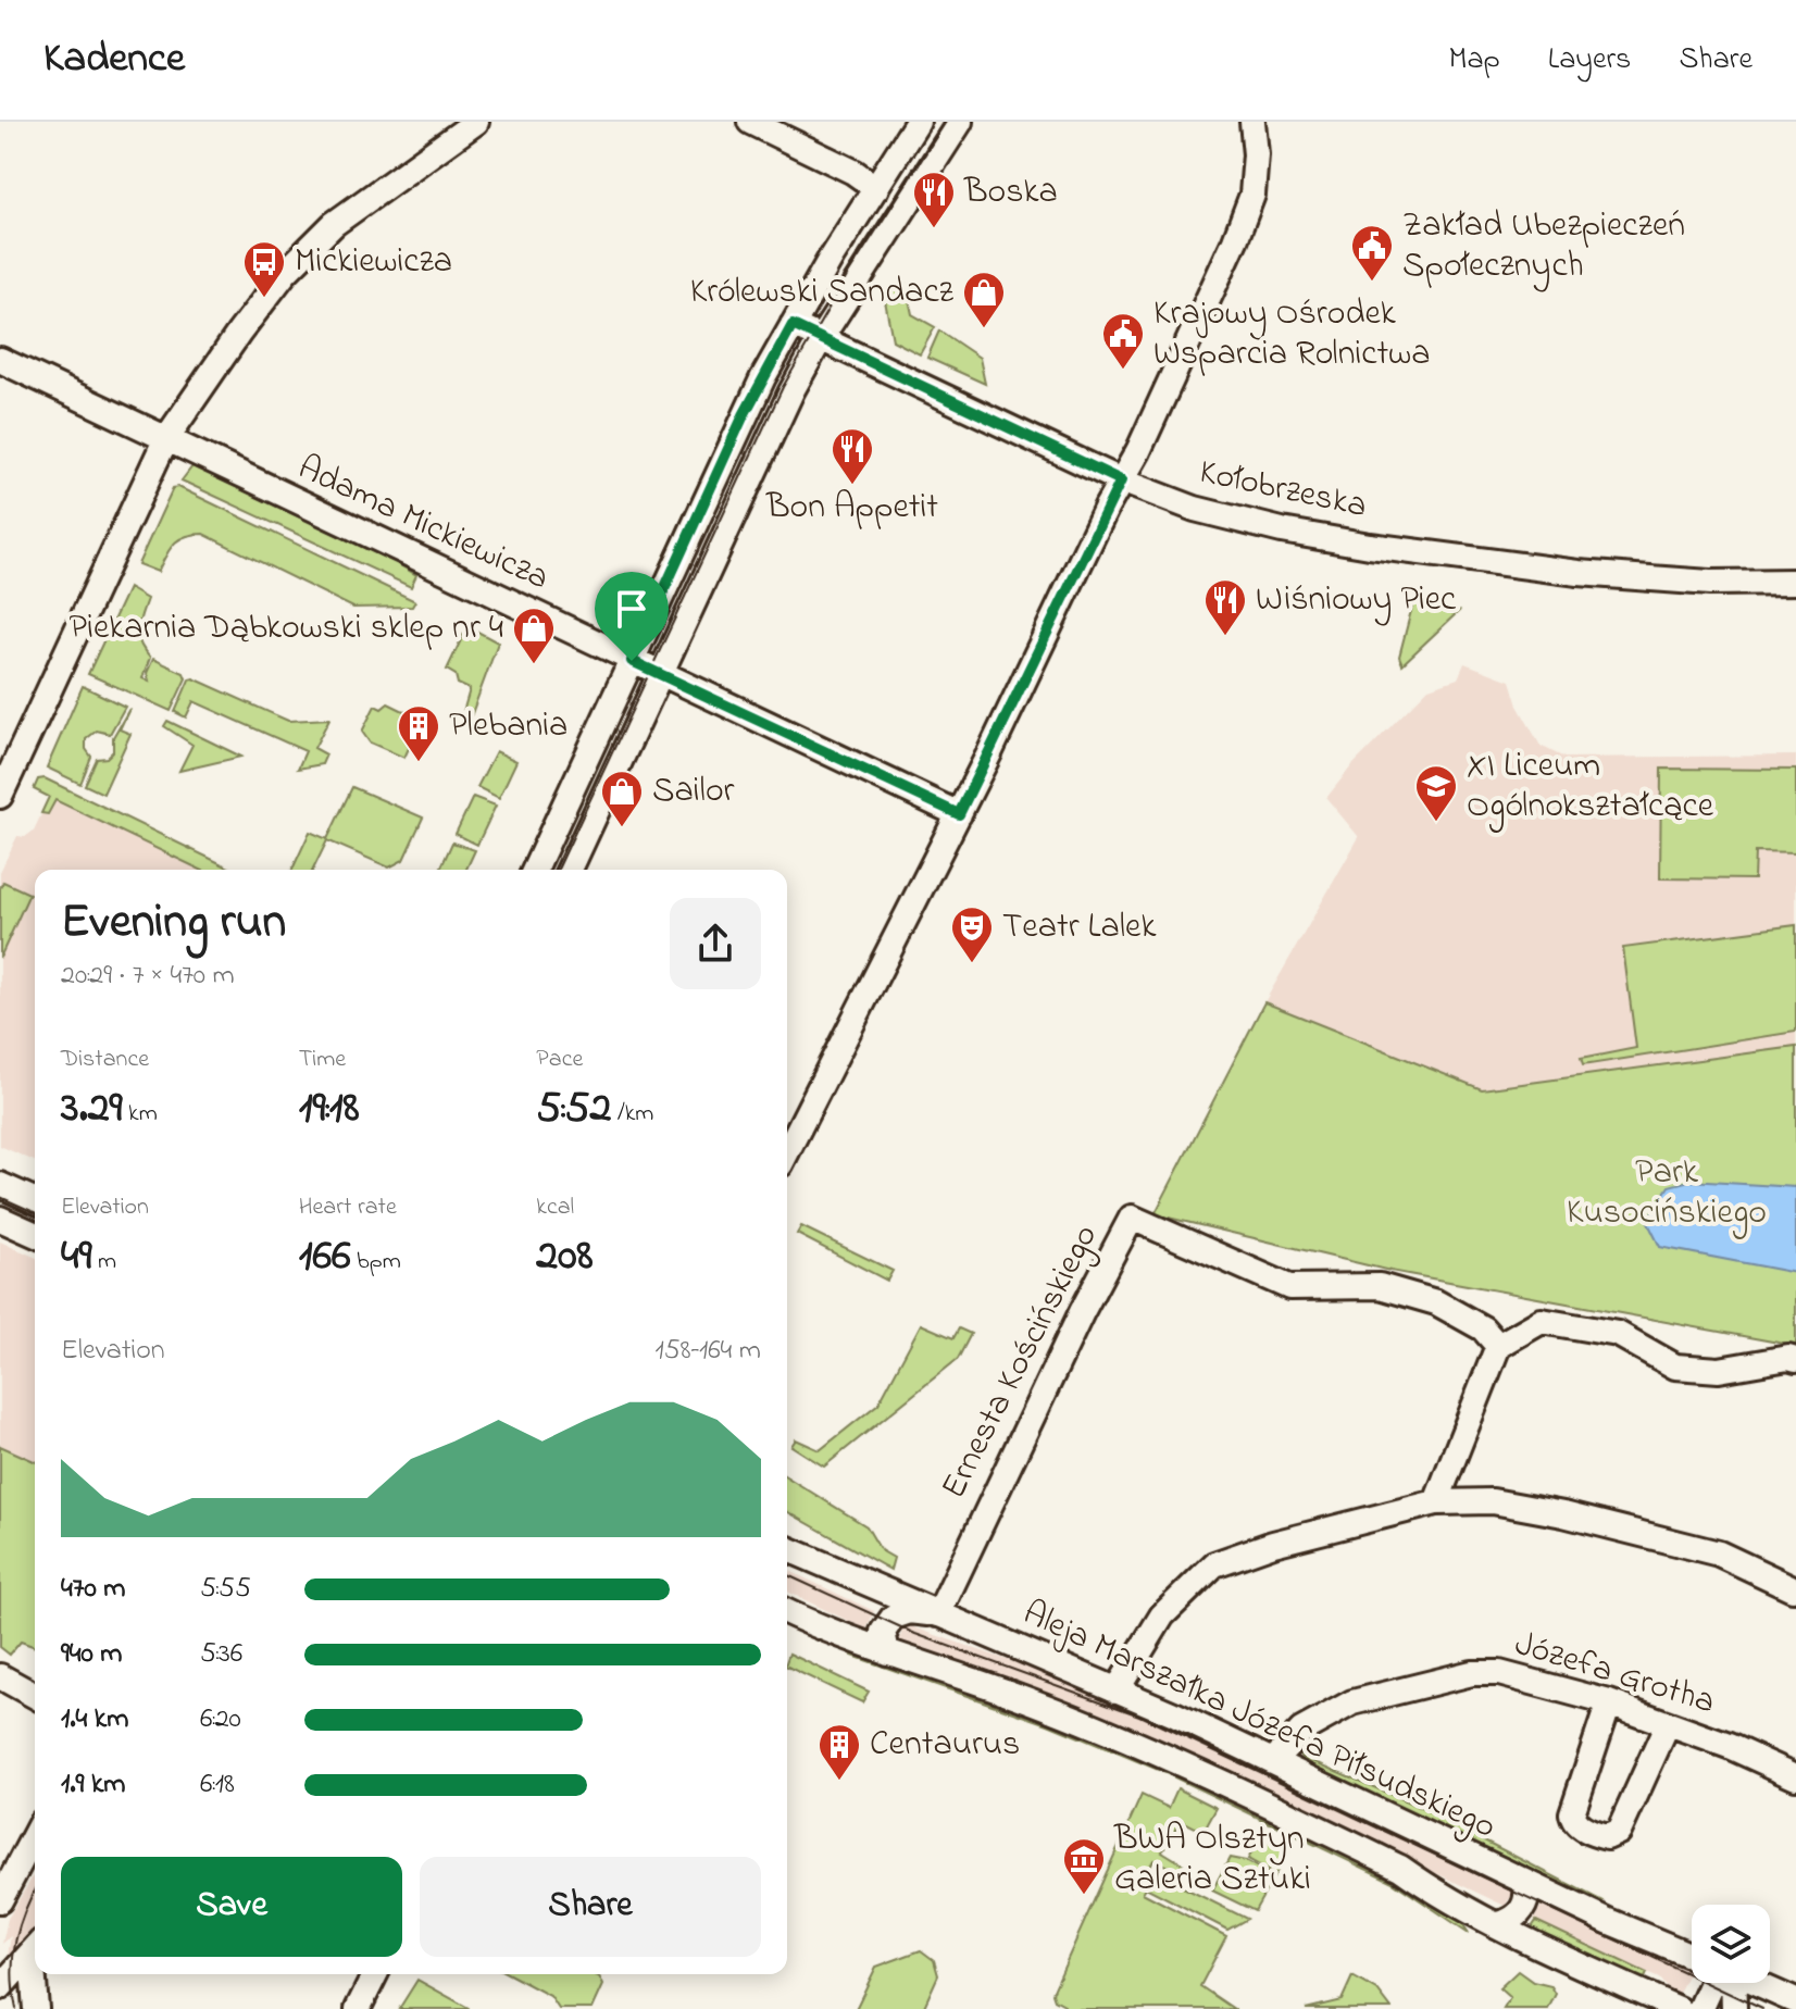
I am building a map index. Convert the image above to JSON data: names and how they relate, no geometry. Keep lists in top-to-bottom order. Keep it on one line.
{"streets":{"street":["Kołobrzeska","Adama Mickiewicza","Ernesta Kościńskiego","Józefa Grotha","Aleja Marszałka Józefa Piłsudskiego"]},"crossings":[["Ernesta Kościńskiego","Aleja Marszałka Józefa Piłsudskiego"],["Józefa Grotha","Aleja Marszałka Józefa Piłsudskiego"]],"parks":["Park Kusocińskiego"],"places":{"restaurant":["Boska","Bon Appetit","Wiśniowy Piec"],"public building":["Zakład Ubezpieczeń Społecznych","Krajowy Ośrodek Wsparcia Rolnictwa"],"bus stop":["Mickiewicza"],"shop":["Królewski Sandacz","Piekarnia Dąbkowski sklep nr 4","Sailor"],"building":["Plebania","Centaurus"],"school or university":["XI Liceum Ogólnokształcące"],"theatre":["Teatr Lalek"],"museum":["BWA Olsztyn Galeria Sztuki"]},"page":{"header":"Kadence","nav":["Map","Layers","Share"],"heading":["Evening run","20:29 · 7 × 470 m"],"stats":[["Distance","3.29 km"],["Time","19:18"],["Pace","5:52 /km"],["Elevation","49 m"],["Heart rate","166 bpm"],["kcal","208"]],"chart":["Elevation","158–164 m"],"list":[{"name":"470 m","note":"5:55"},{"name":"940 m","note":"5:36"},{"name":"1.4 km","note":"6:20"},{"name":"1.9 km","note":"6:18"}],"buttons":["Save","Share"]}}
